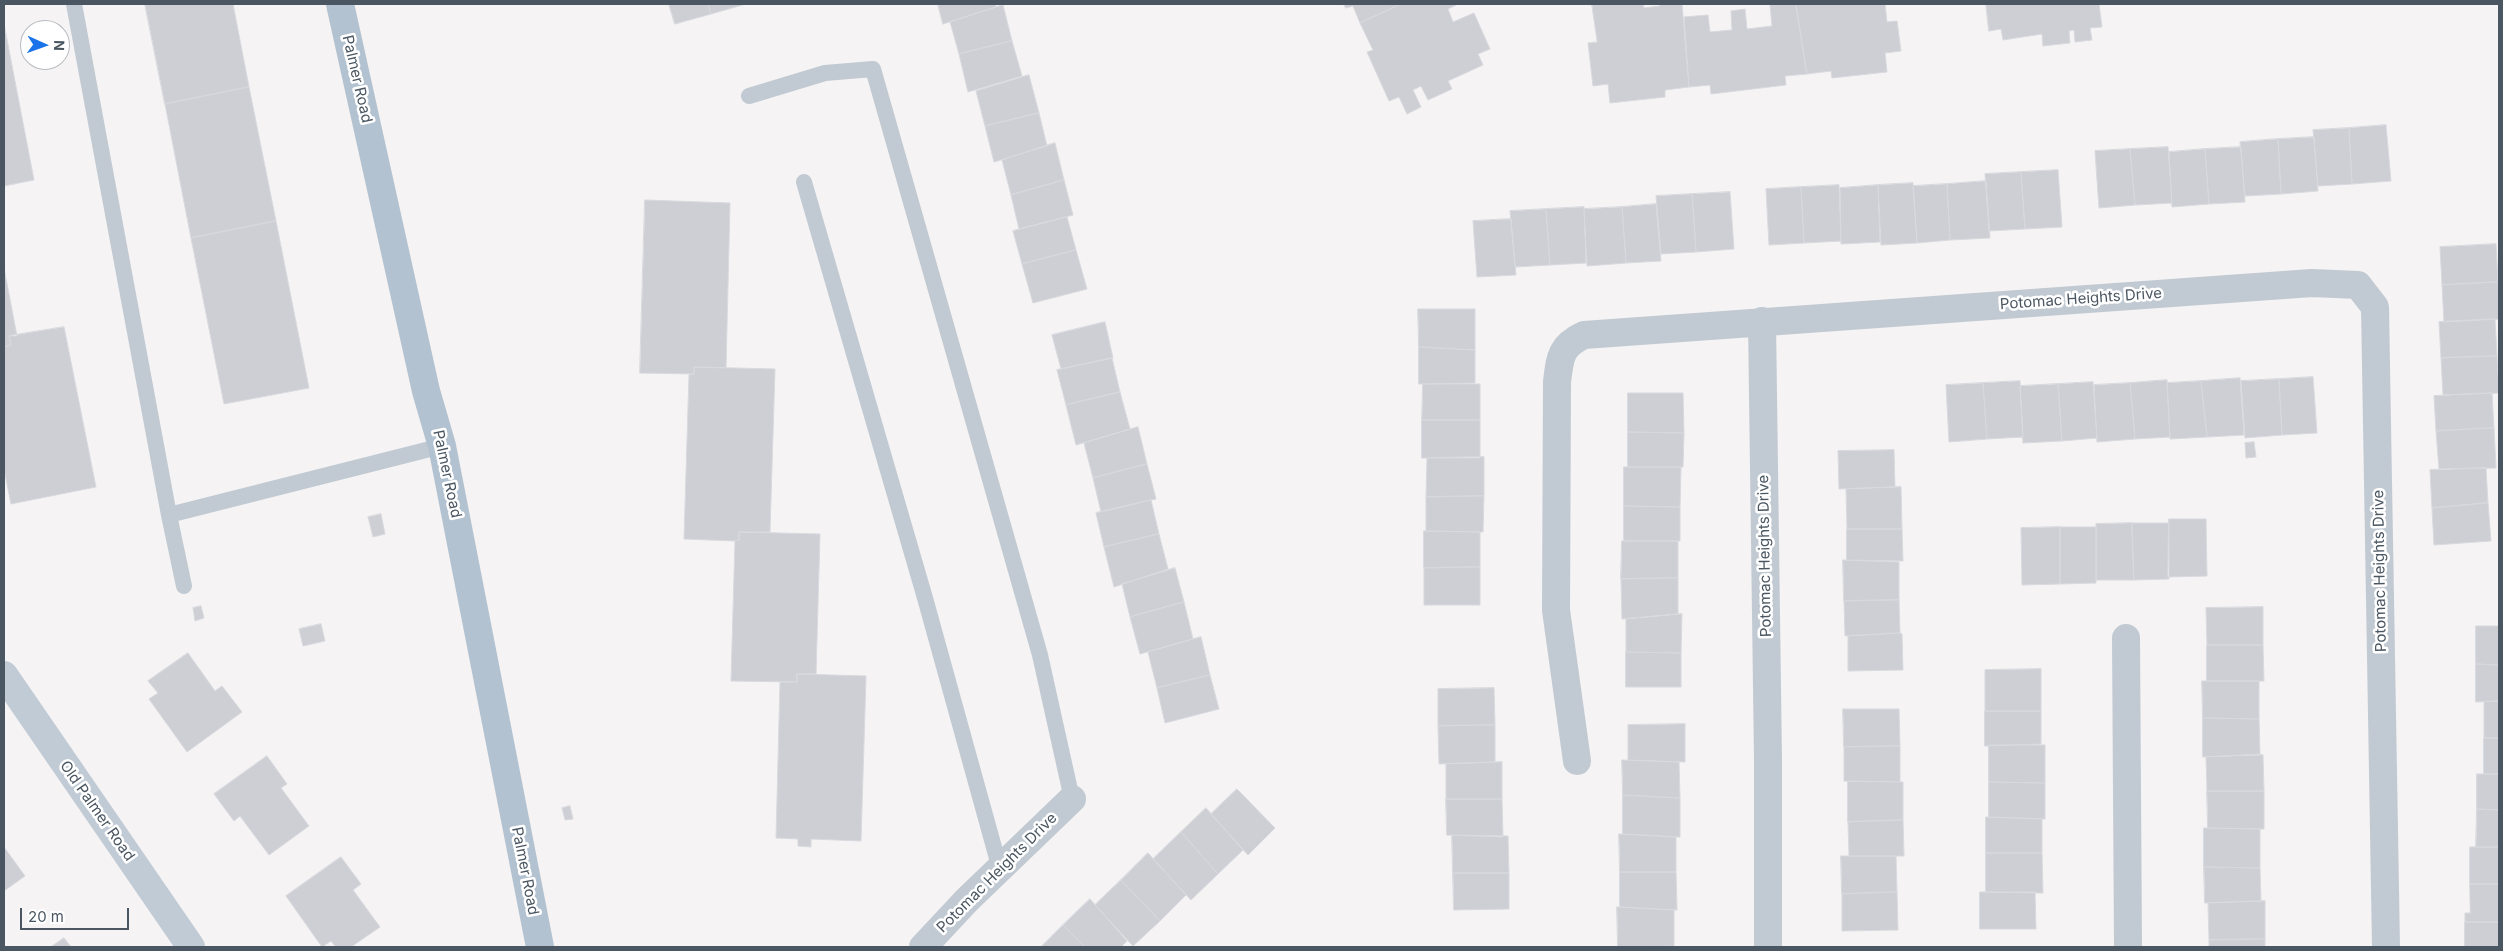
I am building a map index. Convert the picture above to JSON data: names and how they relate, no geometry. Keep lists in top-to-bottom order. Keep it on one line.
{"streets":{"main road":["Palmer Road"],"street":["Potomac Heights Drive","Old Palmer Road"]},"scale_bar":"20 m","north":"right"}
